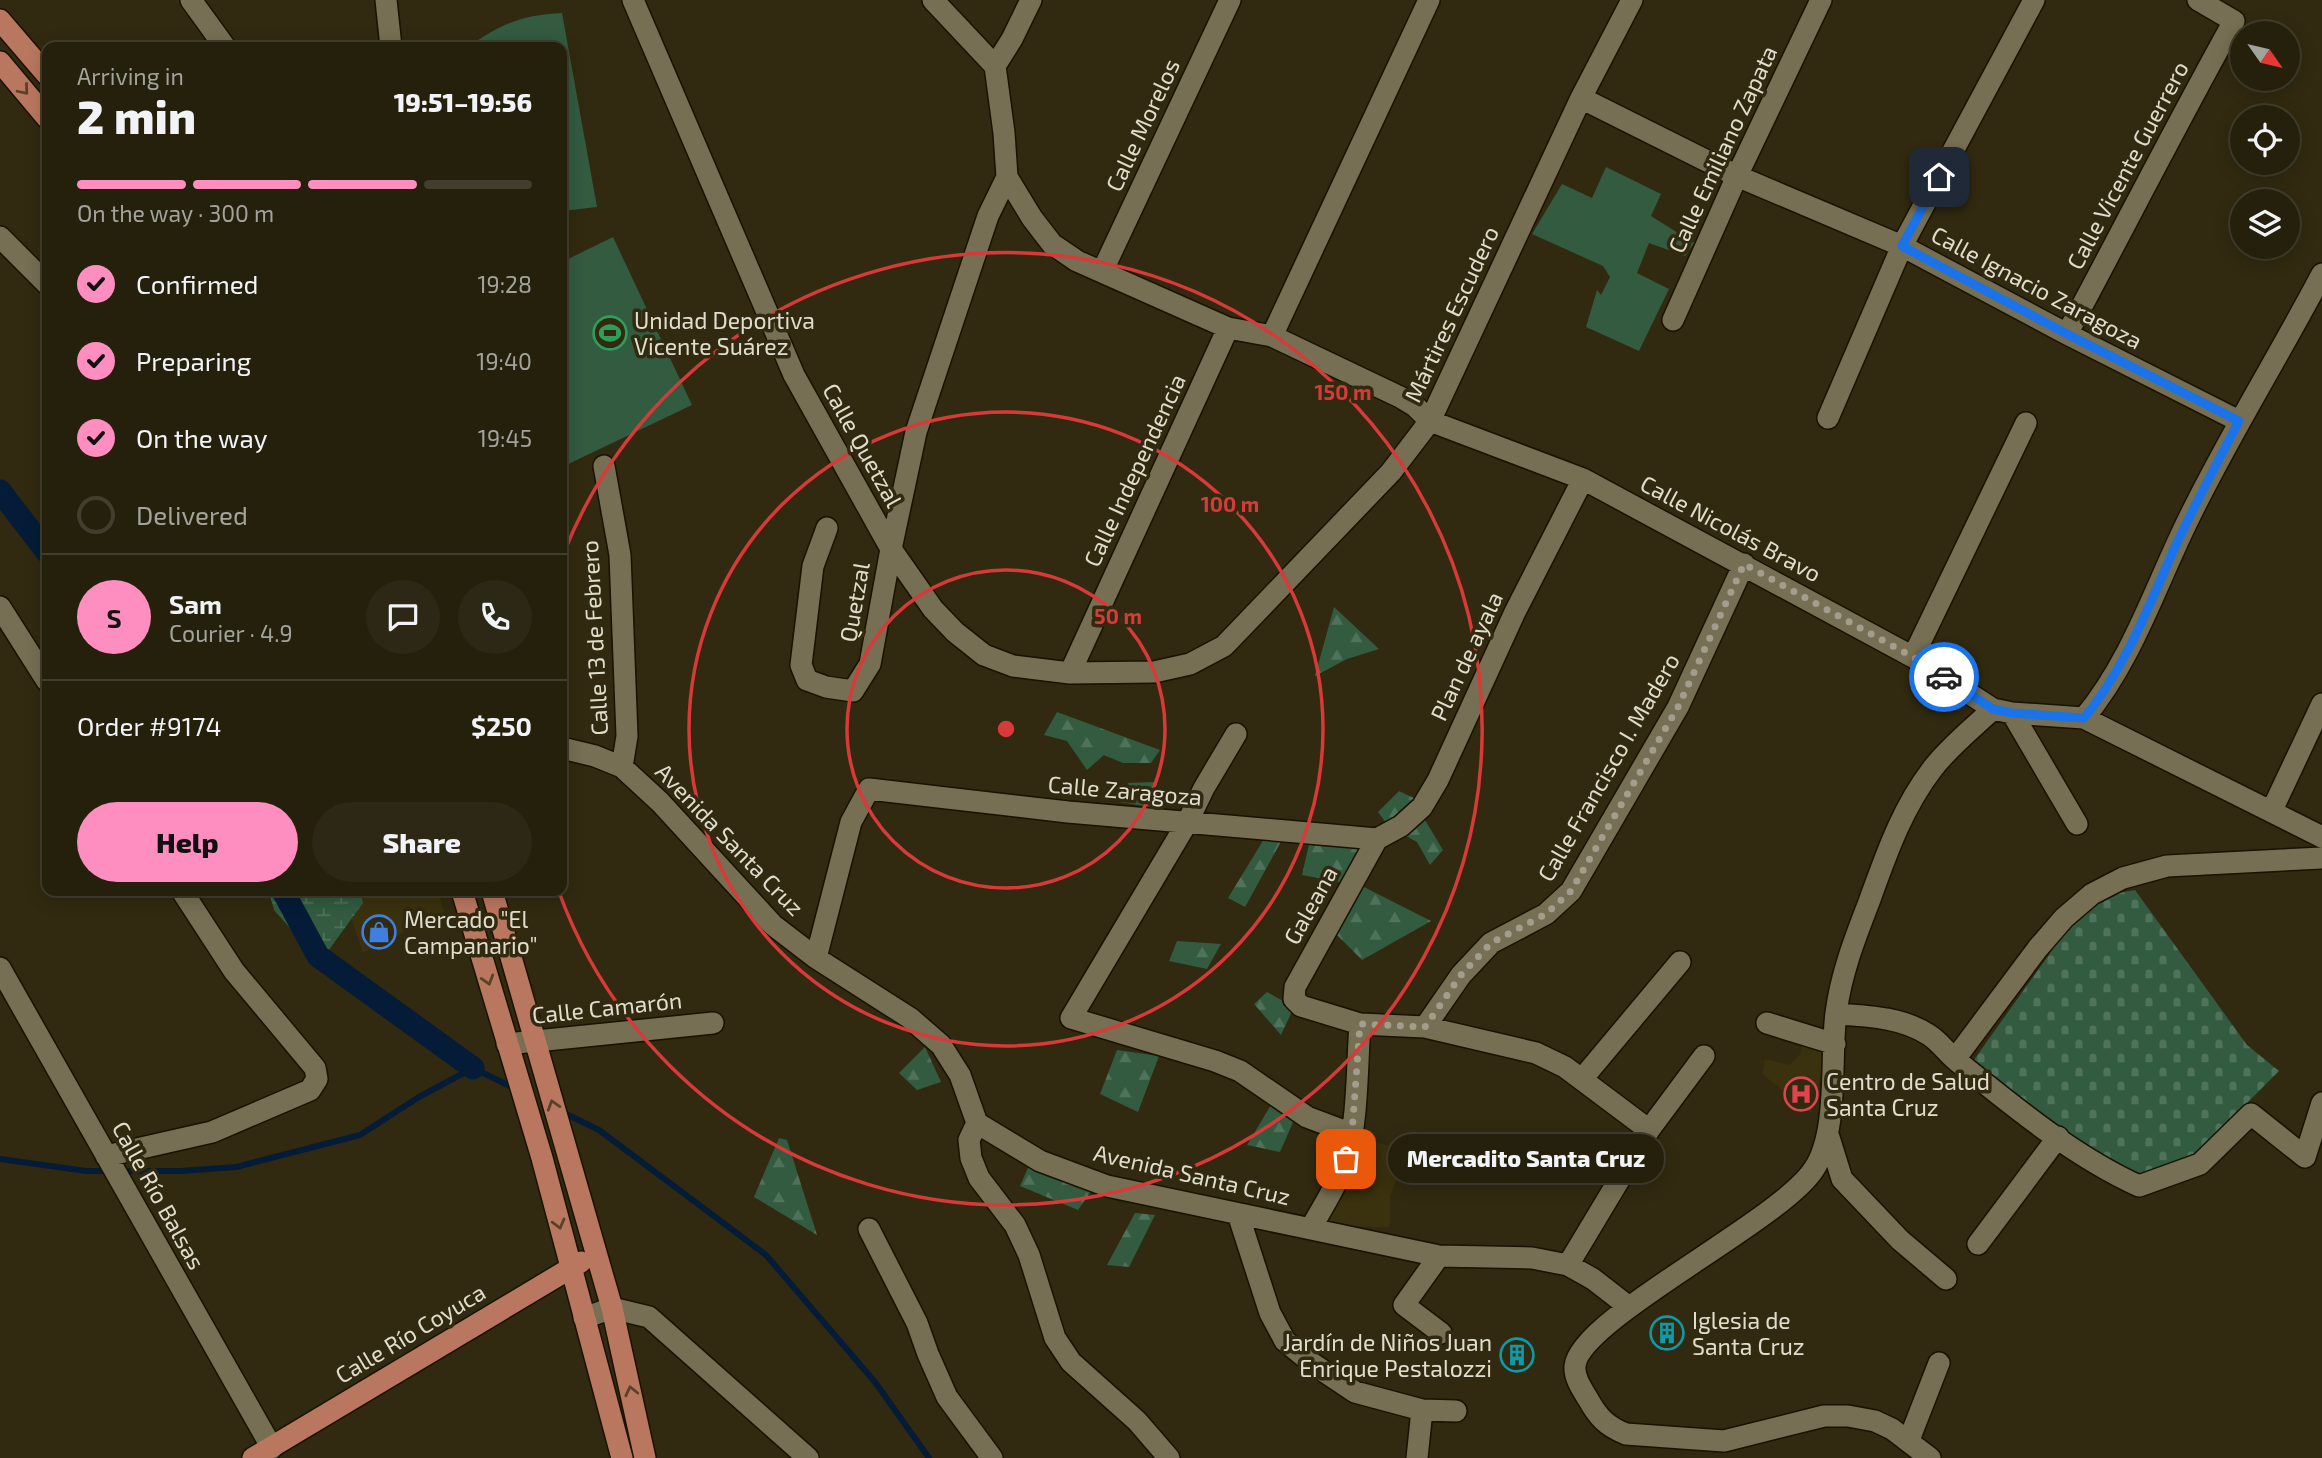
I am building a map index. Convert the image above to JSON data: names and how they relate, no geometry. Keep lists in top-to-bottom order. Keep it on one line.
{"streets":{"main road":["Calle Río Coyuca"],"street":["Calle Morelos","Calle Emiliano Zapata","Calle Vicente Guerrero","Calle Ignacio Zaragoza","Mártires Escudero","Calle Quetzal","Calle Independencia","Calle Nicolás Bravo","Quetzal","Calle 13 de Febrero","Plan de ayala","Calle Francisco I. Madero","Calle Zaragoza","Avenida Santa Cruz","Galeana","Calle Camarón","Calle Río Balsas"]},"crossings":[["Calle Morelos","Calle Nicolás Bravo"],["Calle Emiliano Zapata","Calle Ignacio Zaragoza"],["Calle Vicente Guerrero","Calle Ignacio Zaragoza"],["Calle Ignacio Zaragoza","Mártires Escudero"],["Mártires Escudero","Calle Quetzal"],["Mártires Escudero","Calle Independencia"],["Mártires Escudero","Calle Nicolás Bravo"],["Calle Quetzal","Calle Independencia"],["Calle Quetzal","Quetzal"],["Calle Independencia","Calle Nicolás Bravo"],["Calle Nicolás Bravo","Quetzal"],["Calle Nicolás Bravo","Plan de ayala"],["Calle Nicolás Bravo","Calle Francisco I. Madero"],["Calle 13 de Febrero","Avenida Santa Cruz"],["Plan de ayala","Calle Zaragoza"],["Plan de ayala","Galeana"],["Calle Zaragoza","Avenida Santa Cruz"],["Calle Zaragoza","Galeana"],["Calle Río Balsas","Calle Río Coyuca"]],"places":{"sports":["Unidad Deportiva Vicente Suárez"],"shop":["Mercado \"El Campanario\""],"hospital":["Centro de Salud Santa Cruz"],"other":["Mercadito Santa Cruz"],"building":["Iglesia de Santa Cruz","Jardín de Niños Juan Enrique Pestalozzi"]},"north":"bottom right","page":{"heading":["2 min","Arriving in","19:51–19:56"],"panel":["Sam","Courier · 4.9","Order #9174","$250"],"bar":"On the way · 300 m","list":[["Confirmed","19:28"],["Preparing","19:40"],["On the way","19:45"],"Delivered"],"round":"S","buttons":["Help","Share"],"bubble":"Mercadito Santa Cruz"},"rings":["150 m","100 m","50 m"]}
